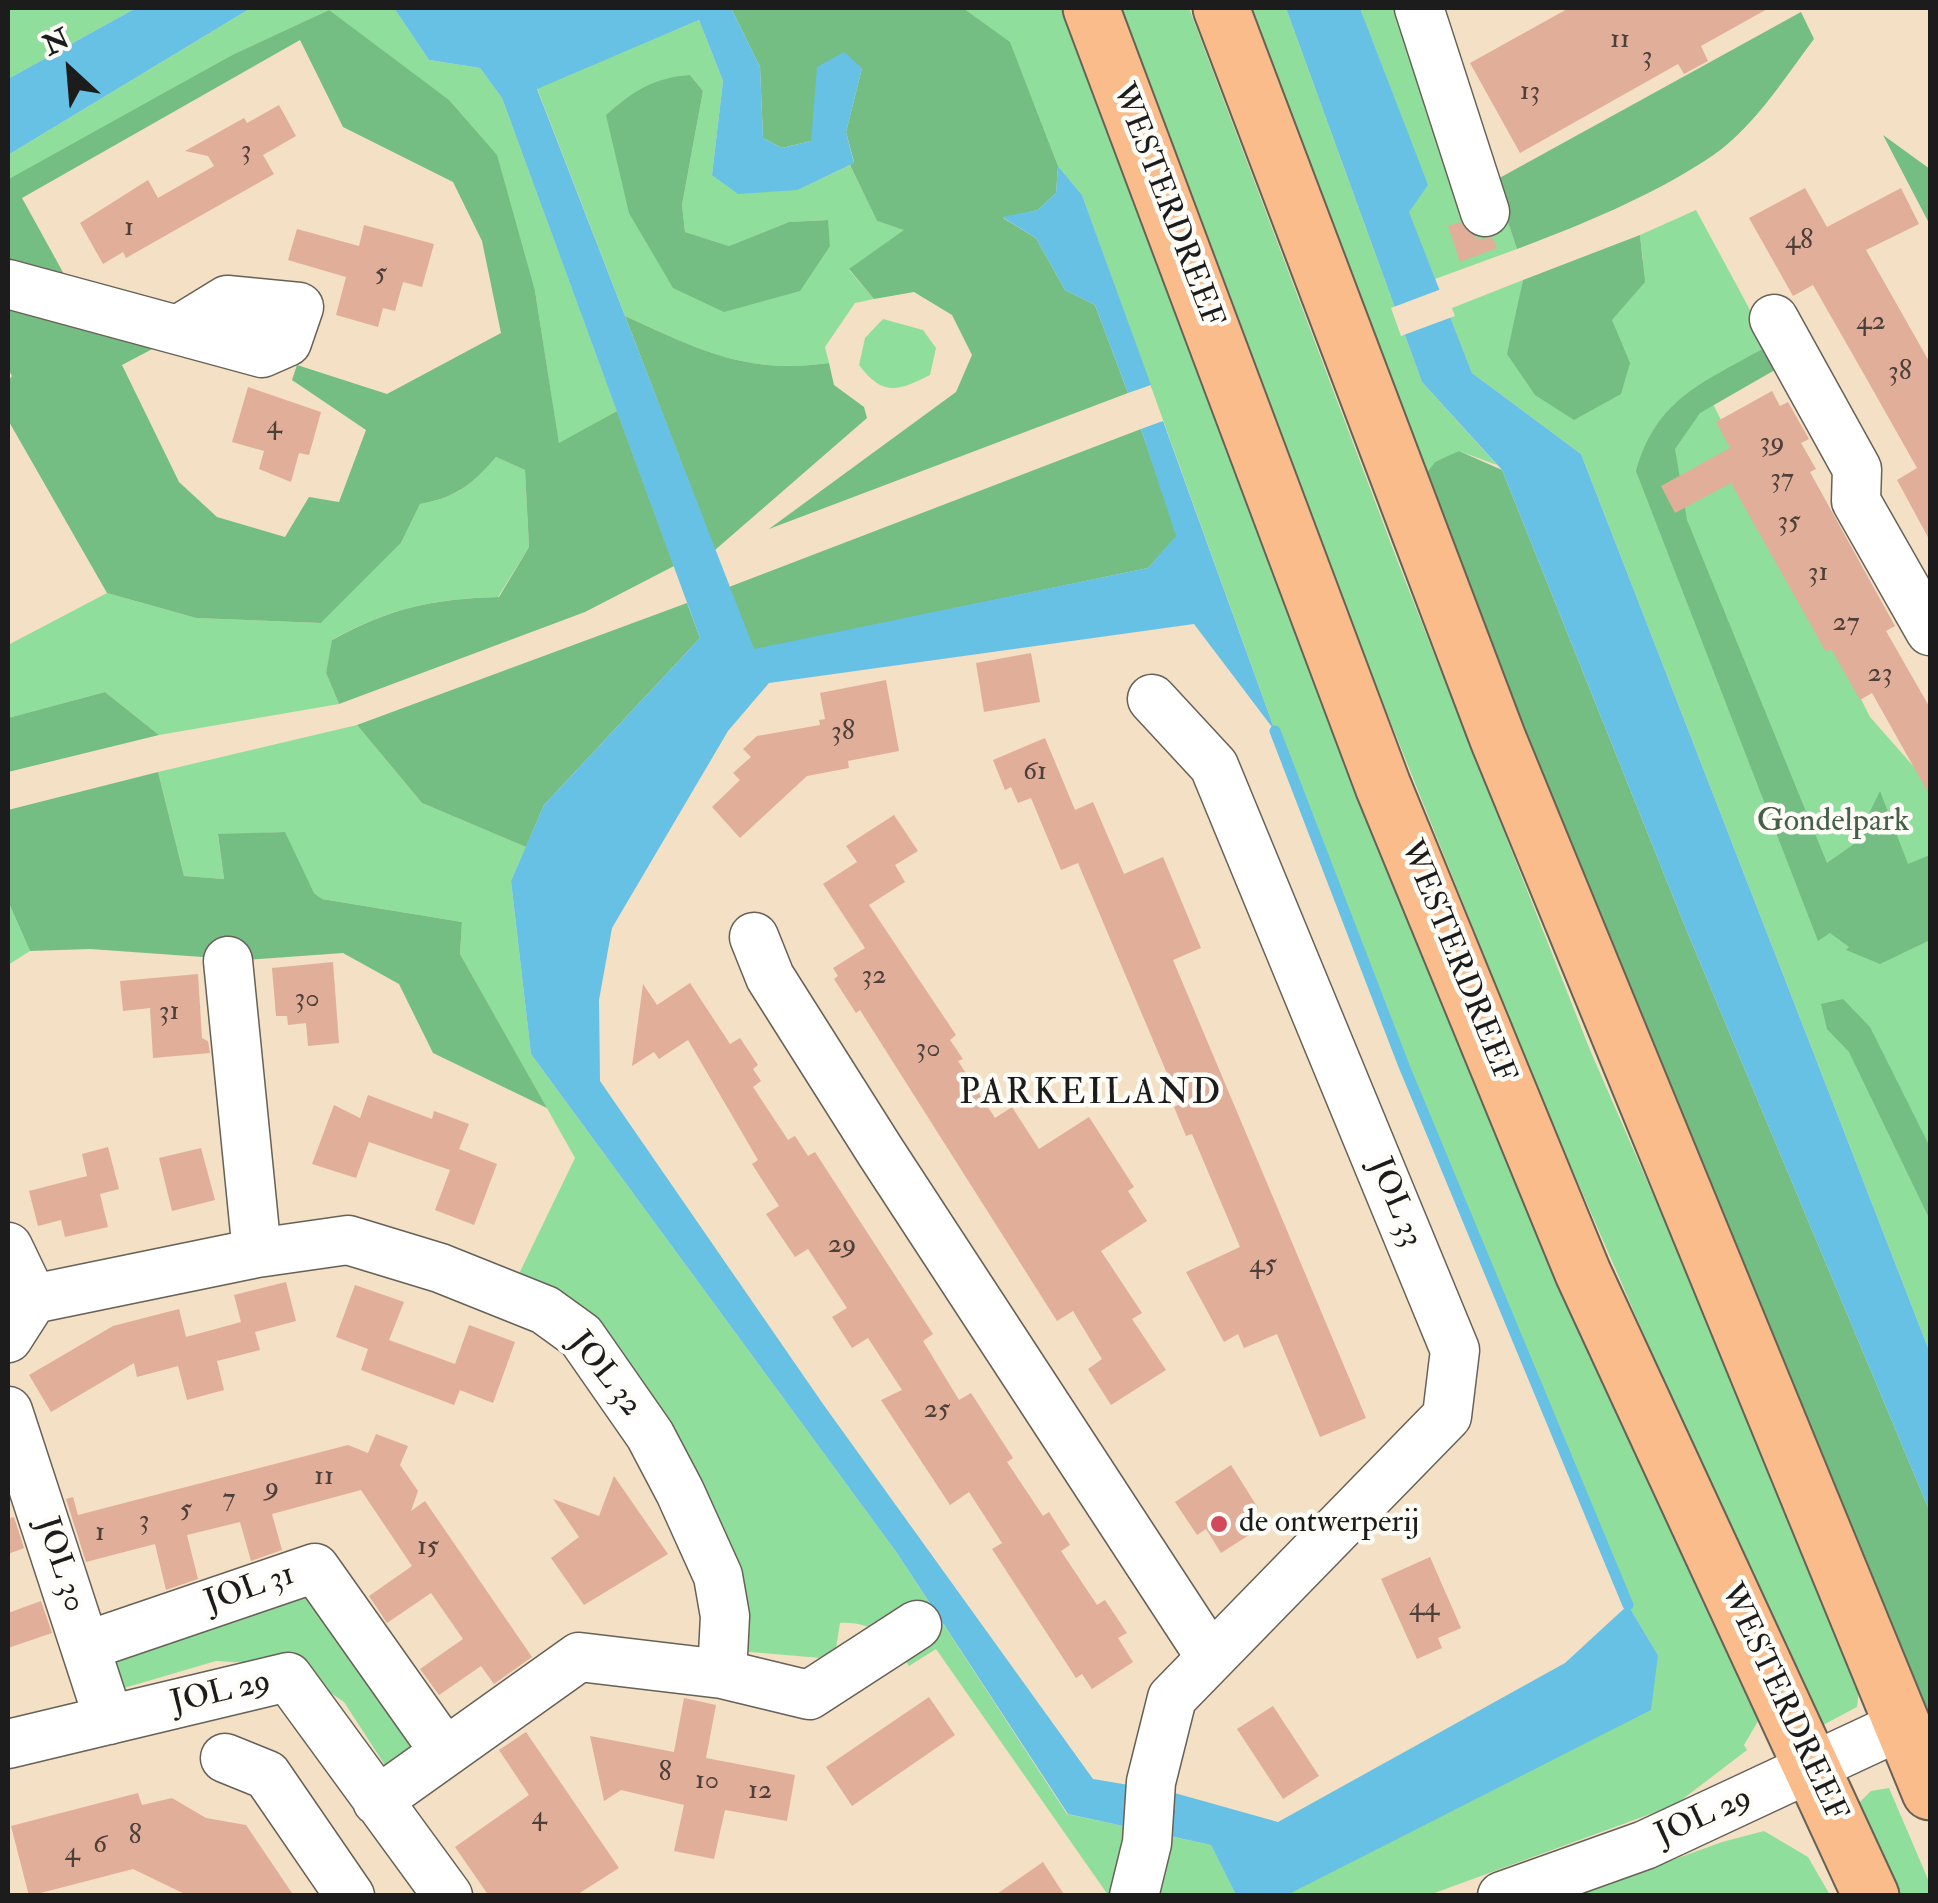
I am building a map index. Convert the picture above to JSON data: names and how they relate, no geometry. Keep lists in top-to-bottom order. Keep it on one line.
{"streets":{"main road":["WESTERDREEF"],"street":["JOL 33","JOL 32","JOL 30","JOL 31","JOL 29"]},"crossings":[["WESTERDREEF","JOL 29"],["JOL 30","JOL 31"],["JOL 30","JOL 29"]],"districts":["PARKEILAND"],"parks":["Gondelpark"],"places":["de ontwerperij"],"house_numbers":["11","3","13","3","1","48","5","42","38","4","39","37","35","31","27","23","38","61","32","30","31","30","29","45","25","11","9","7","5","3","1","15","44","8","10","12","4","8","6","4"],"north":"top left"}
